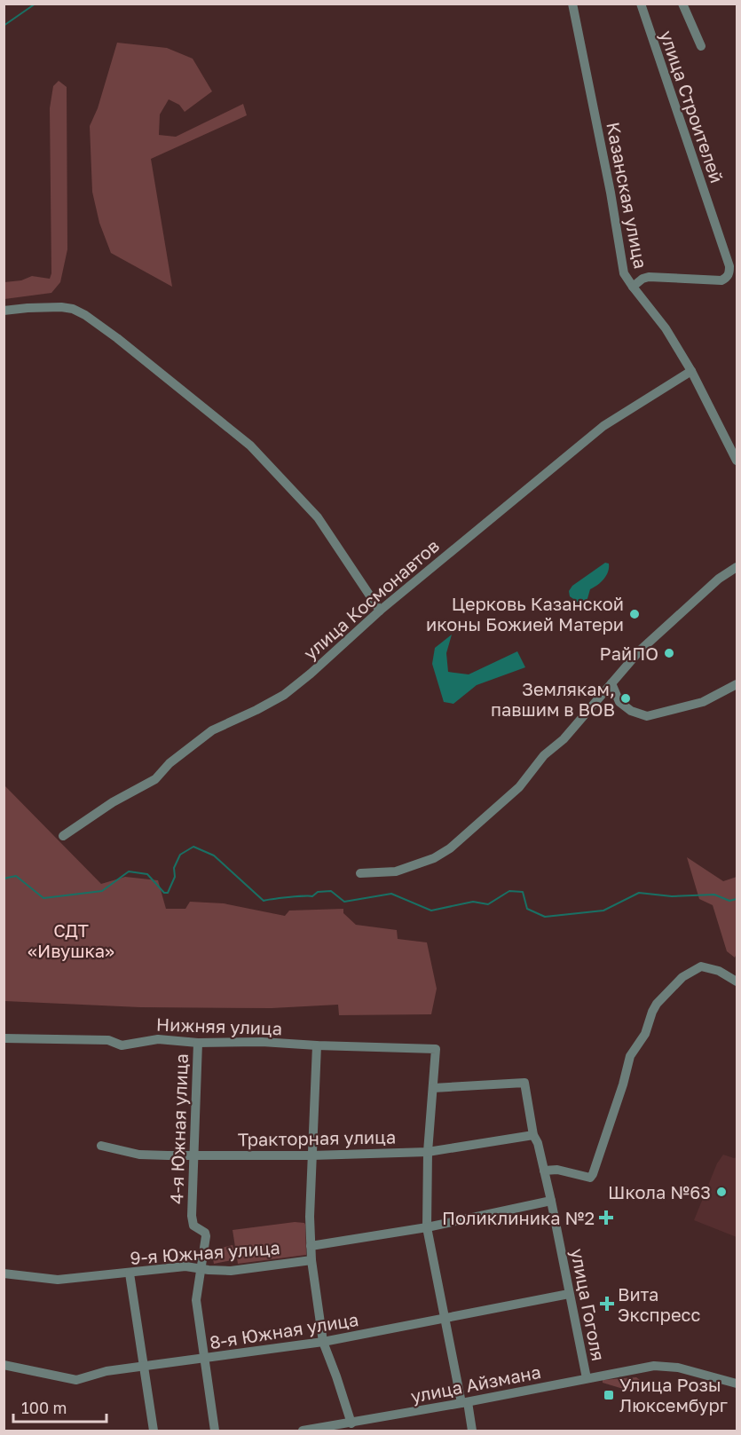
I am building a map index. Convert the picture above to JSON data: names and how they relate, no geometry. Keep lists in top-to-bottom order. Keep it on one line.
{"streets":{"street":["улица Строителей","Казанская улица","улица Космонавтов","Нижняя улица","4-я Южная улица","Тракторная улица","9-я Южная улица","улица Гоголя","8-я Южная улица","улица Айзмана"]},"crossings":[["улица Строителей","Казанская улица"],["Казанская улица","улица Космонавтов"],["Нижняя улица","4-я Южная улица"],["Нижняя улица","улица Гоголя"],["4-я Южная улица","Тракторная улица"],["4-я Южная улица","9-я Южная улица"],["4-я Южная улица","8-я Южная улица"],["Тракторная улица","улица Гоголя"],["улица Гоголя","8-я Южная улица"],["улица Гоголя","улица Айзмана"]],"parks":["СДТ «Ивушка»"],"places":{"other":["Церковь Казанской иконы Божией Матери","РайПО","Землякам, павшим в ВОВ","Школа №63"],"health":["Поликлиника №2","Вита Экспресс"],"transit":["Улица Розы Люксембург"]},"scale_bar":"100 m"}
